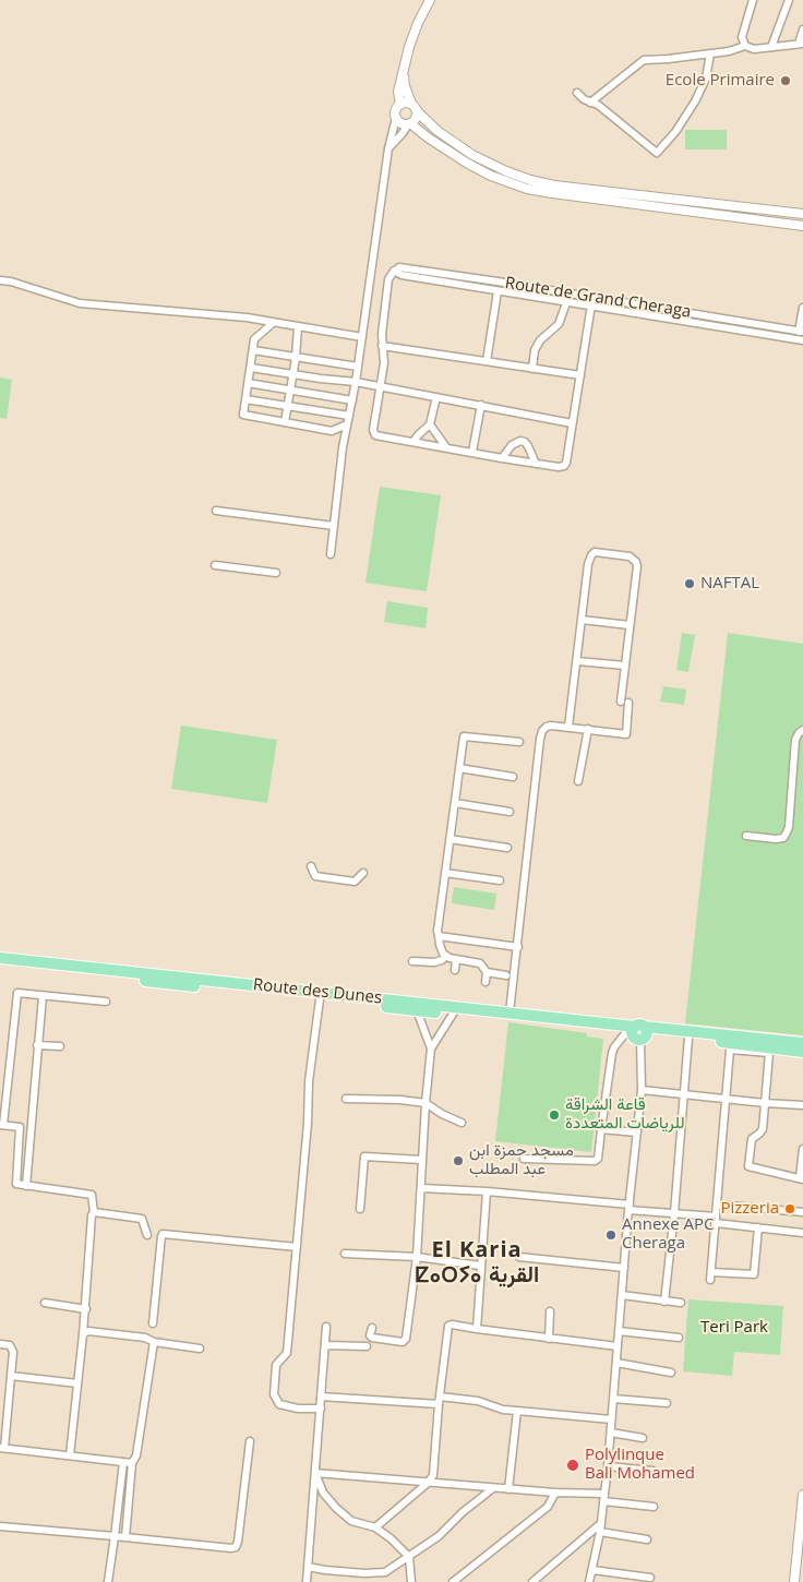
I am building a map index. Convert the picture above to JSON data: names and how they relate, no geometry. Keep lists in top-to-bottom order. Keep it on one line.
{"streets":{"main road":["Route des Dunes"],"street":["Route de Grand Cheraga"]},"districts":["El Karia ⵇⴰⵔⵢⴰ القرية"],"parks":["Teri Park"],"places":["Ecole Primaire","NAFTAL","قاعة الشراقة للرياضات المتعددة","مسجد حمزة ابن عبد المطلب","Pizzeria","Annexe APC Cheraga","Polylinque Bali Mohamed"]}
